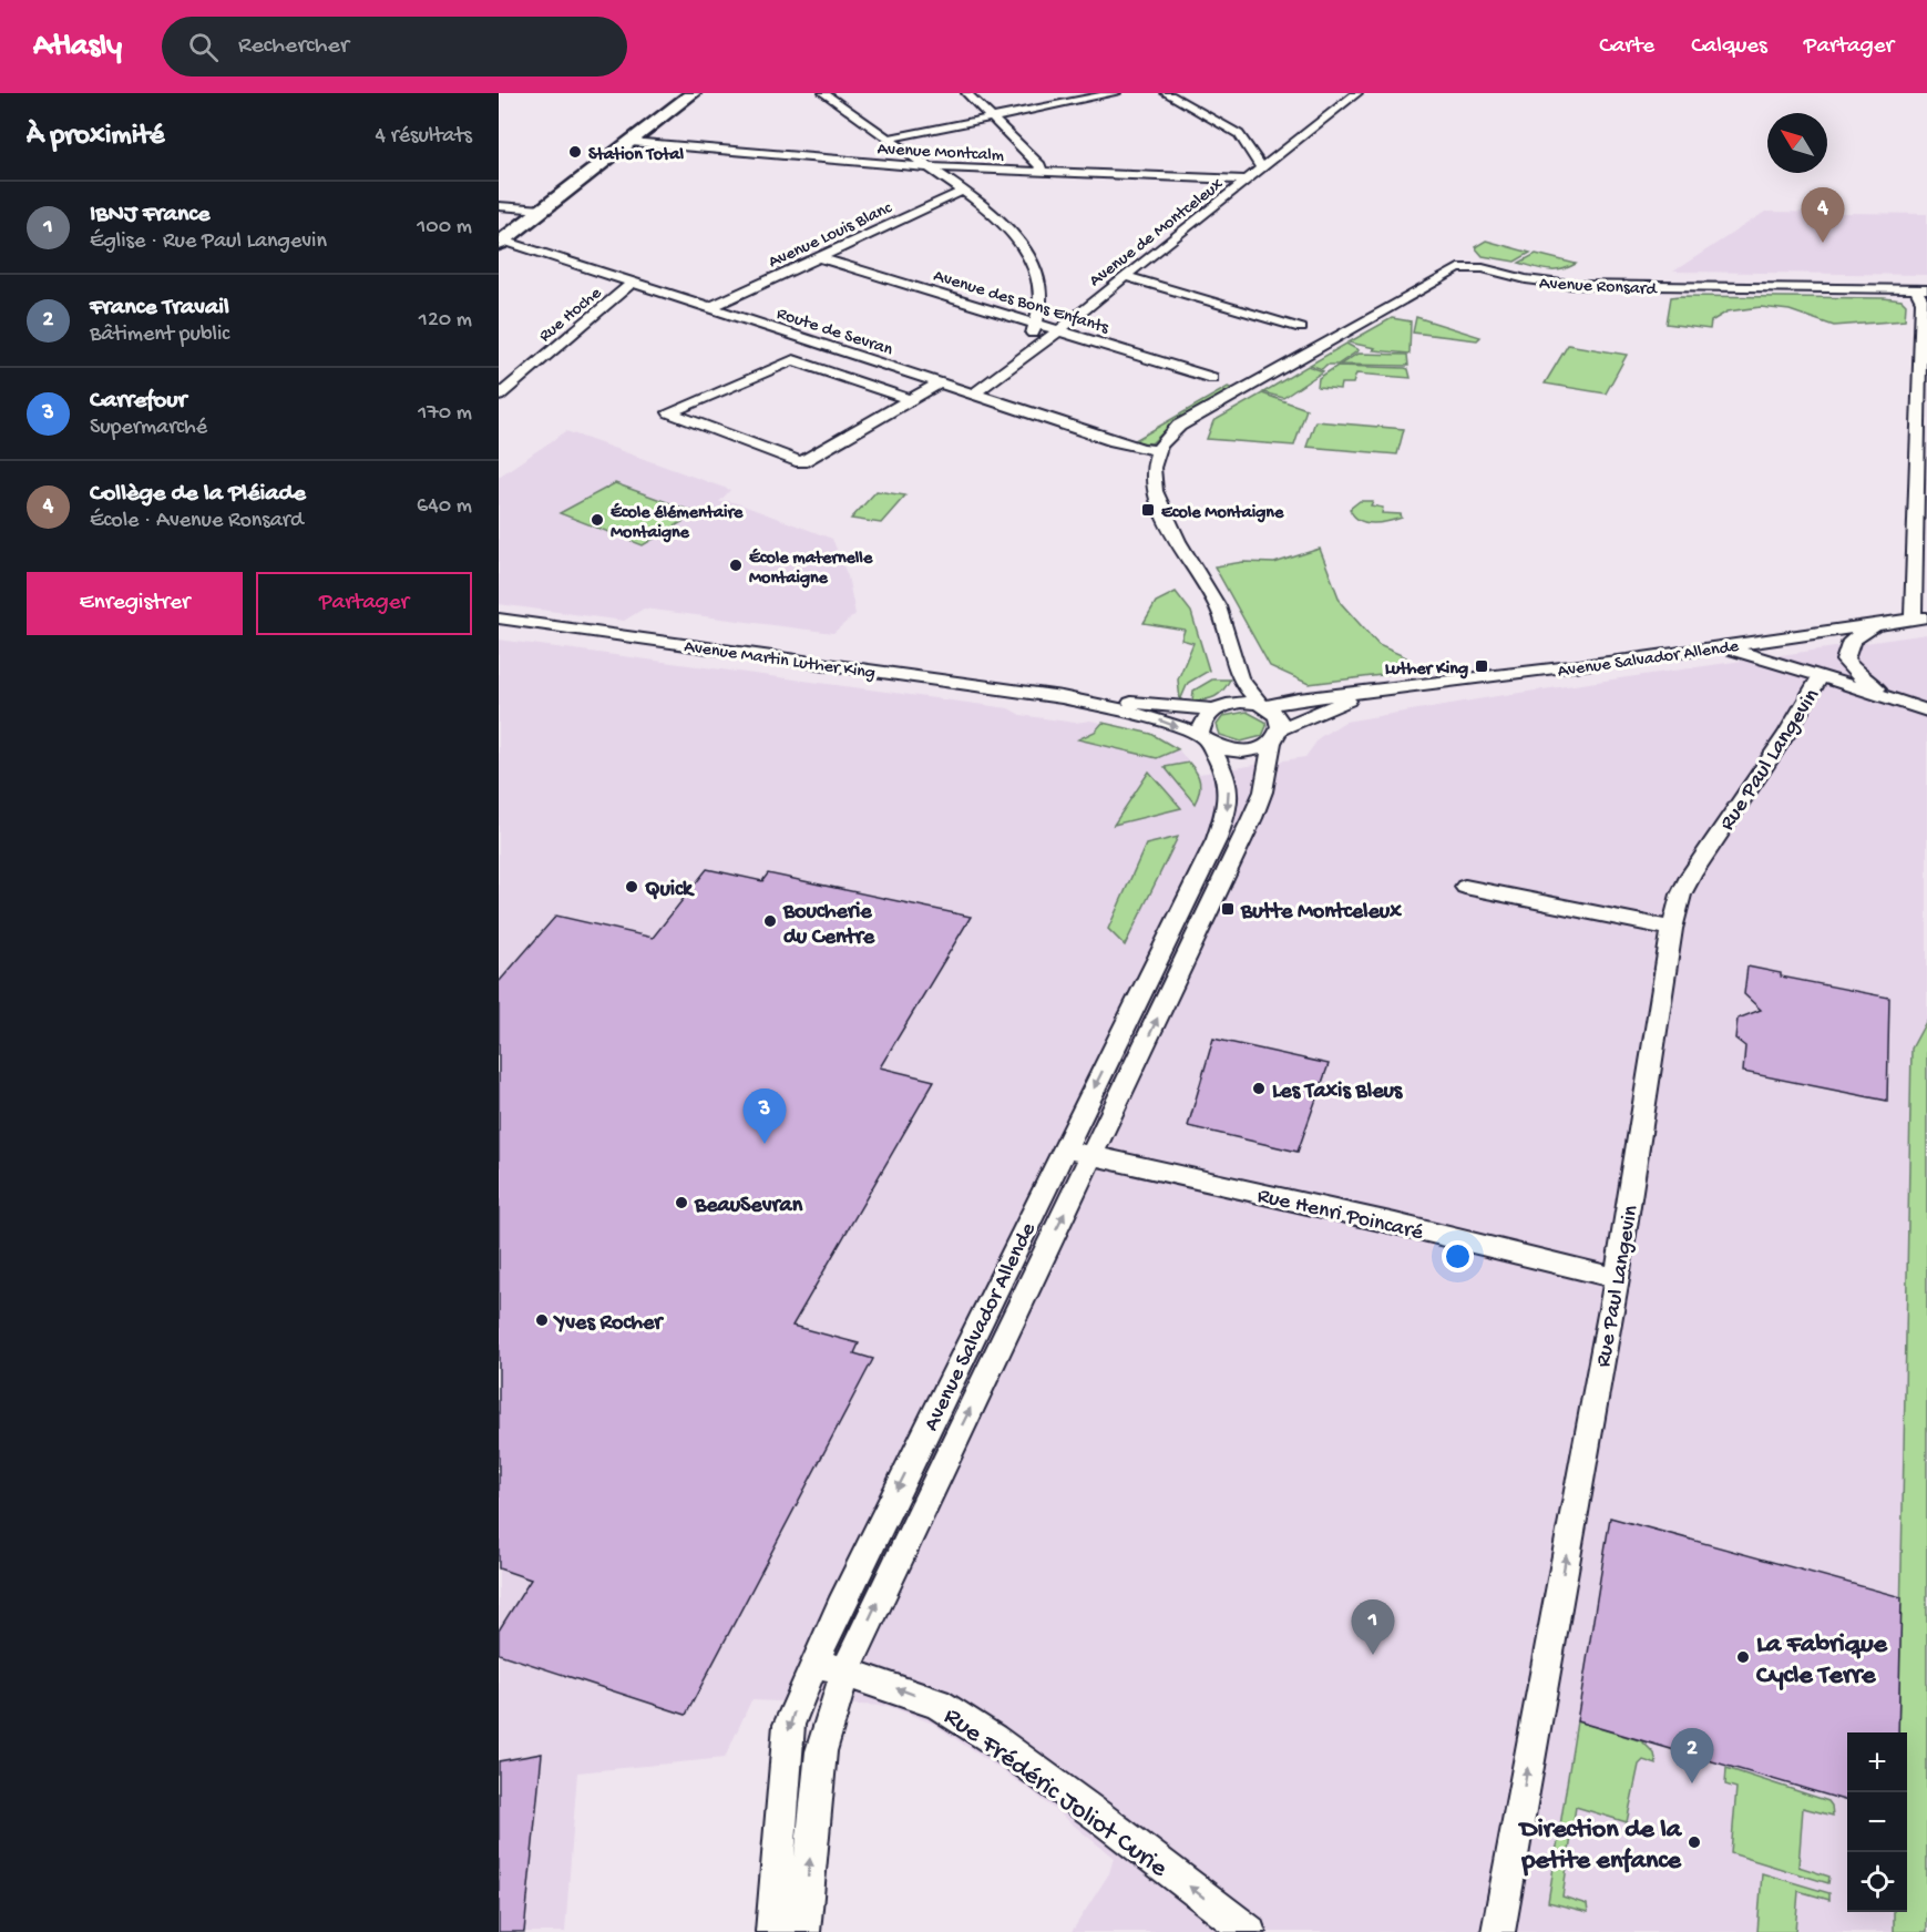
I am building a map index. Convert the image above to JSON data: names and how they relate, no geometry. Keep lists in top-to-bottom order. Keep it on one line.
{"streets":{"street":["Avenue Montcalm","Avenue de Montceleux","Avenue Louis Blanc","Avenue Ronsard","Avenue des Bons Enfants","Rue Hoche","Route de Sevran","Avenue Salvador Allende","Avenue Martin Luther King","Rue Paul Langevin","Rue Henri Poincaré","Rue Frédéric Joliot Curie"]},"crossings":[["Avenue Montcalm","Avenue de Montceleux"],["Avenue de Montceleux","Avenue des Bons Enfants"],["Avenue de Montceleux","Route de Sevran"],["Avenue Louis Blanc","Avenue des Bons Enfants"],["Avenue Louis Blanc","Route de Sevran"],["Avenue Ronsard","Route de Sevran"],["Avenue Ronsard","Avenue Salvador Allende"],["Rue Hoche","Route de Sevran"],["Avenue Salvador Allende","Avenue Martin Luther King"],["Avenue Salvador Allende","Rue Henri Poincaré"],["Avenue Salvador Allende","Rue Frédéric Joliot Curie"],["Rue Paul Langevin","Rue Henri Poincaré"]],"one_way":["Rue Paul Langevin","Rue Frédéric Joliot Curie"],"places":{"other":["Station Total","École élémentaire Montaigne","École maternelle Montaigne","Quick","Boucherie du Centre","Les Taxis Bleus","BeauSevran","Yves Rocher","La Fabrique Cycle Terre","Direction de la petite enfance"],"transit":["Ecole Montaigne","Luther King","Butte Montceleux"]},"north":"top left","page":{"header":"Atlasly","search":"Rechercher","nav":["Carte","Calques","Partager"],"heading":["À proximité","4 résultats"],"list":[{"mark":"1","name":"IBNJ France","note":"Église · Rue Paul Langevin","value":"100 m"},{"mark":"2","name":"France Travail","note":"Bâtiment public","value":"120 m"},{"mark":"3","name":"Carrefour","note":"Supermarché","value":"170 m"},{"mark":"4","name":"Collège de la Pléiade","note":"École · Avenue Ronsard","value":"640 m"}],"pins":["4","3","1","2"],"buttons":["Enregistrer","Partager"],"map_buttons":["+","−"]}}
